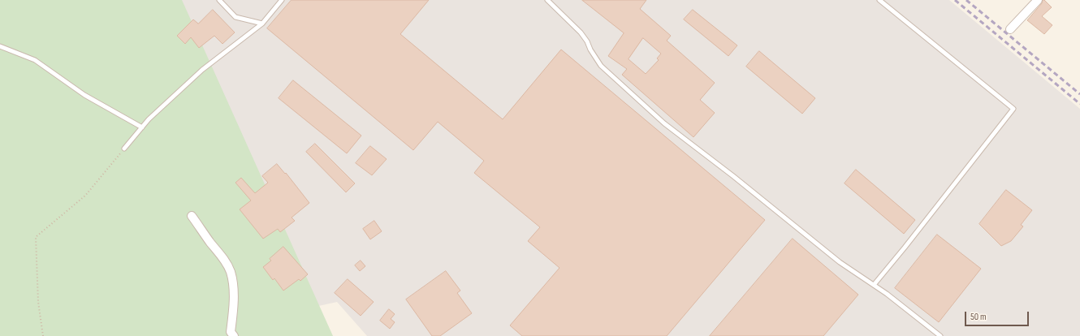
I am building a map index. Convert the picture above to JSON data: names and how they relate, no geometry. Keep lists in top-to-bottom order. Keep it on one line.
{"scale_bar":"50 m"}
